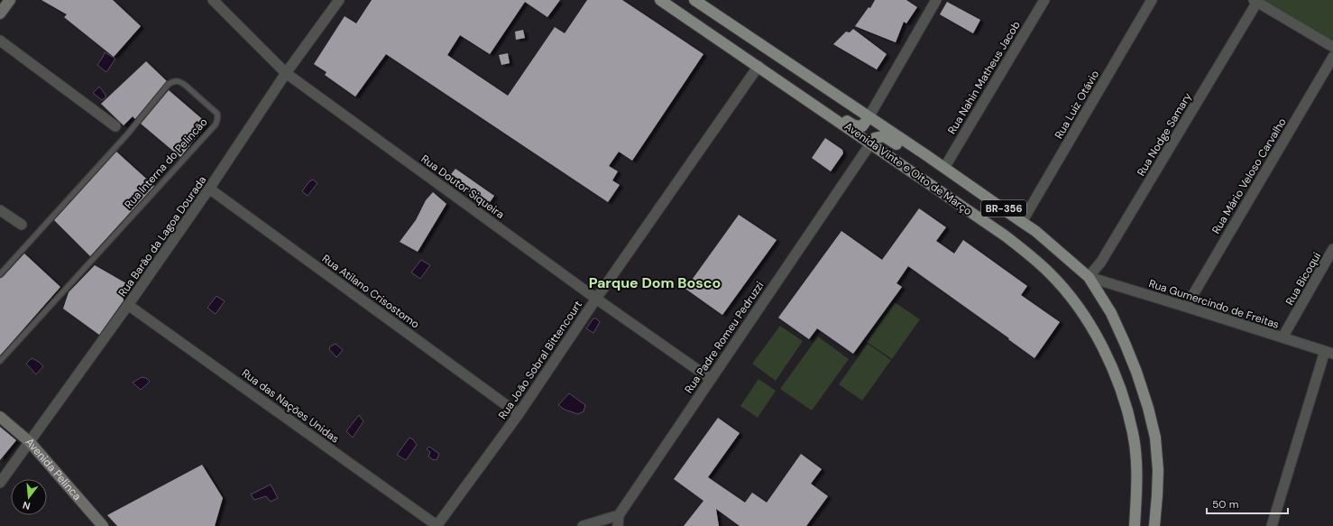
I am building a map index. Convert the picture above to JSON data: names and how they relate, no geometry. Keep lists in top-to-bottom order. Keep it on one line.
{"streets":{"main road":["Avenida Vinte e Oito de Março","BR-356","Avenida Pelinca"],"street":["Rua Nahin Matheus Jacob","Rua Luiz Otávio","Rua Nodge Samary","Rua Mário Veloso Carvalho","Rua Doutor Siqueira","Rua Barão da Lagoa Dourada","Rua Bicoqui","Rua Atilano Crisostomo","Rua Gumercindo de Freitas","Rua Padre Romeu Pedruzzi","Rua João Sobral Bittencourt","Rua das Nações Unidas"],"lane":["Rua Interna do Pelincão"]},"crossings":[["Rua Nahin Matheus Jacob","Avenida Vinte e Oito de Março"],["Rua Luiz Otávio","Avenida Vinte e Oito de Março"],["Rua Nodge Samary","Avenida Vinte e Oito de Março"],["Rua Nodge Samary","Rua Gumercindo de Freitas"],["Avenida Vinte e Oito de Março","Rua Gumercindo de Freitas"],["Avenida Vinte e Oito de Março","Rua Padre Romeu Pedruzzi"],["Avenida Vinte e Oito de Março","Rua João Sobral Bittencourt"],["Rua Mário Veloso Carvalho","Rua Gumercindo de Freitas"],["Rua Doutor Siqueira","Rua Barão da Lagoa Dourada"],["Rua Doutor Siqueira","Rua Padre Romeu Pedruzzi"],["Rua Doutor Siqueira","Rua João Sobral Bittencourt"],["Rua Barão da Lagoa Dourada","Rua Atilano Crisostomo"],["Rua Barão da Lagoa Dourada","Rua das Nações Unidas"],["Rua Barão da Lagoa Dourada","Avenida Pelinca"],["Rua Bicoqui","Rua Gumercindo de Freitas"],["Rua Atilano Crisostomo","Rua João Sobral Bittencourt"],["Rua João Sobral Bittencourt","Rua das Nações Unidas"]],"districts":["Parque Dom Bosco"],"scale_bar":"50 m","north":"bottom"}
